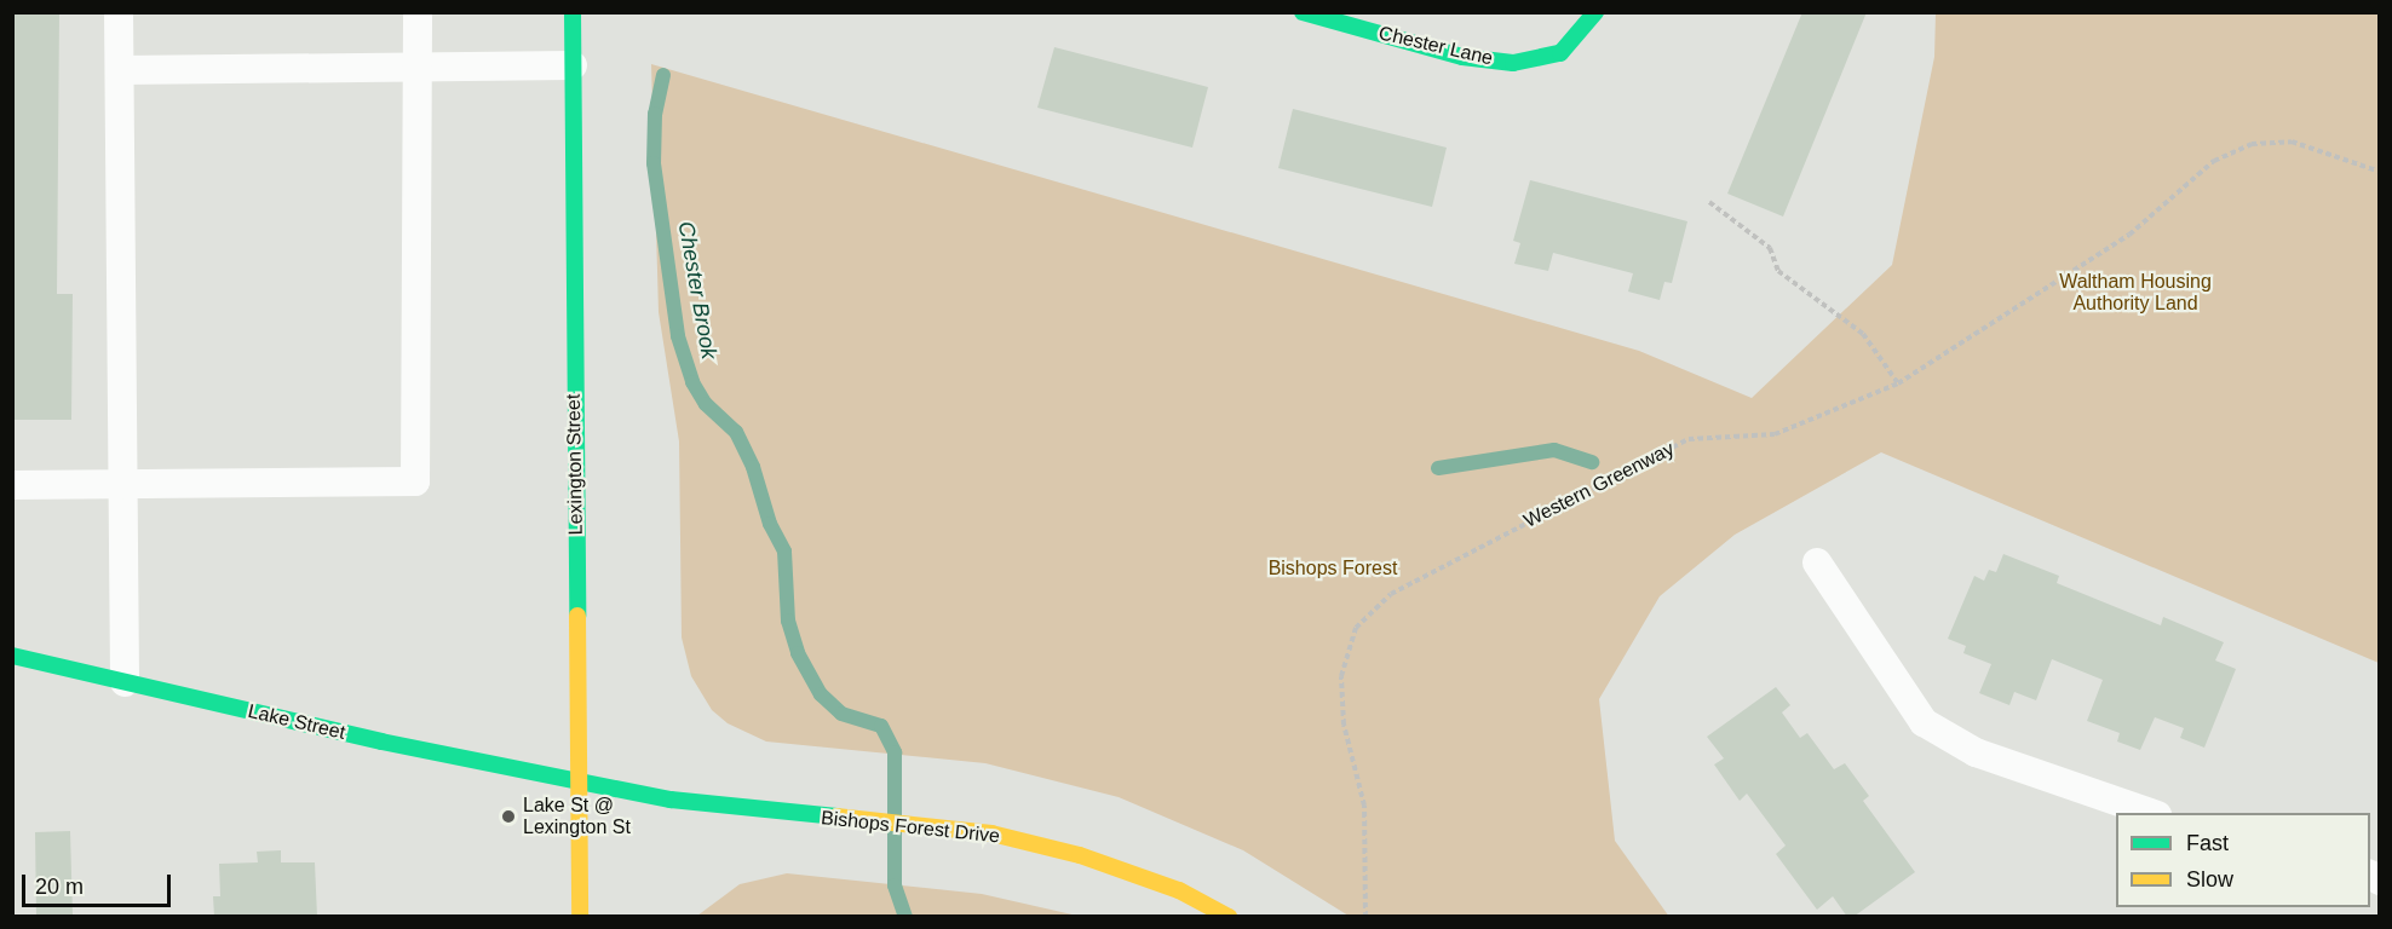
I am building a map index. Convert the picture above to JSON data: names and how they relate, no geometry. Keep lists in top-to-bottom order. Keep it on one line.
{"streets":{"street":["Chester Lane","Lexington Street","Lake Street","Bishops Forest Drive"],"path":["Western Greenway"]},"crossings":[["Lexington Street","Lake Street"],["Lexington Street","Bishops Forest Drive"],["Lake Street","Bishops Forest Drive"]],"water":["Chester Brook"],"parks":["Waltham Housing Authority Land","Bishops Forest"],"places":["Lake St @ Lexington St"],"legend":["Fast","Slow"],"scale_bar":"20 m"}
